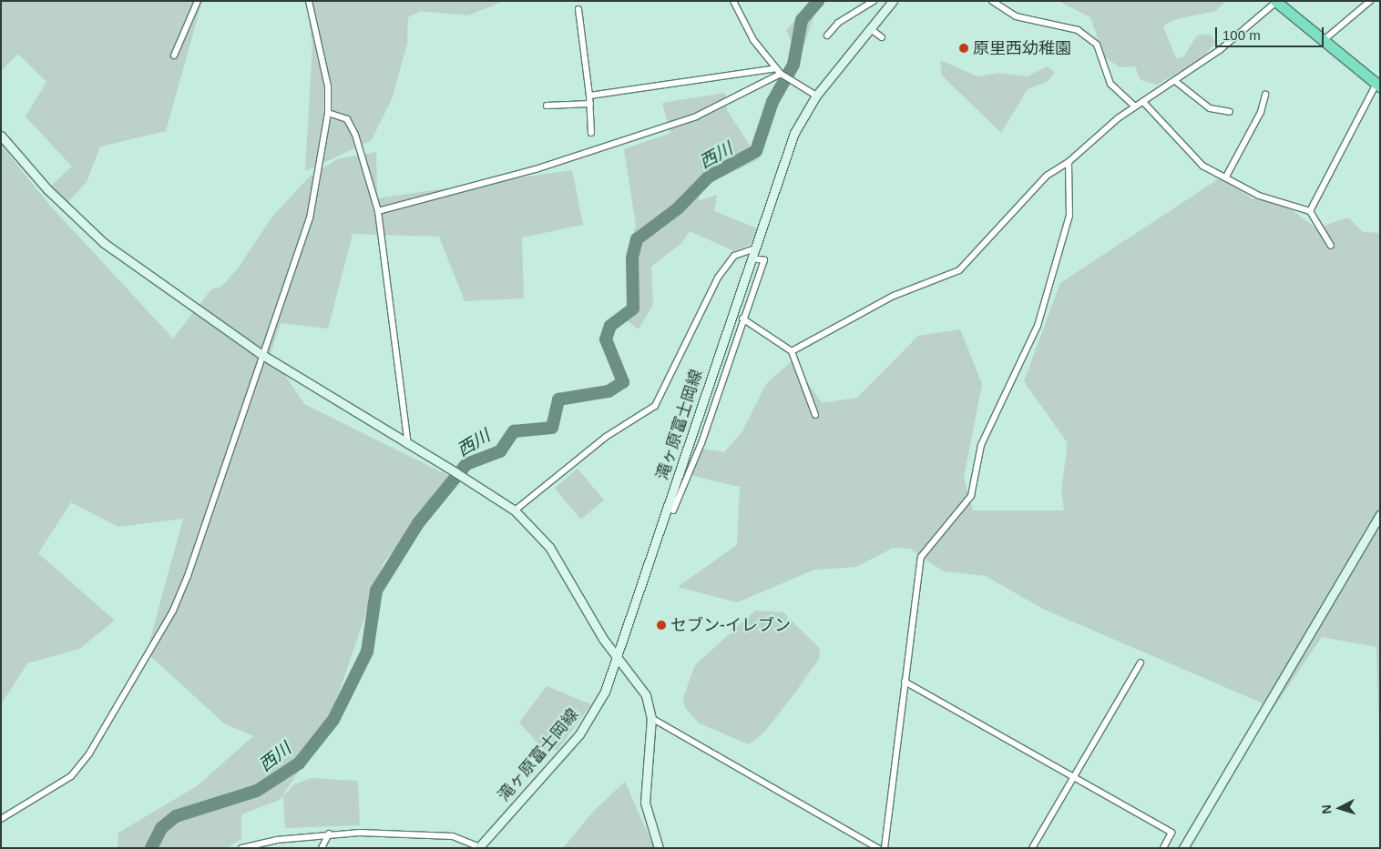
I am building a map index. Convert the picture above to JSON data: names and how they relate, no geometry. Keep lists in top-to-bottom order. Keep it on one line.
{"streets":{"street":["滝ヶ原富士岡線"]},"water":["西川"],"places":["原里西幼稚園","セブン-イレブン"],"scale_bar":"100 m","north":"left"}
